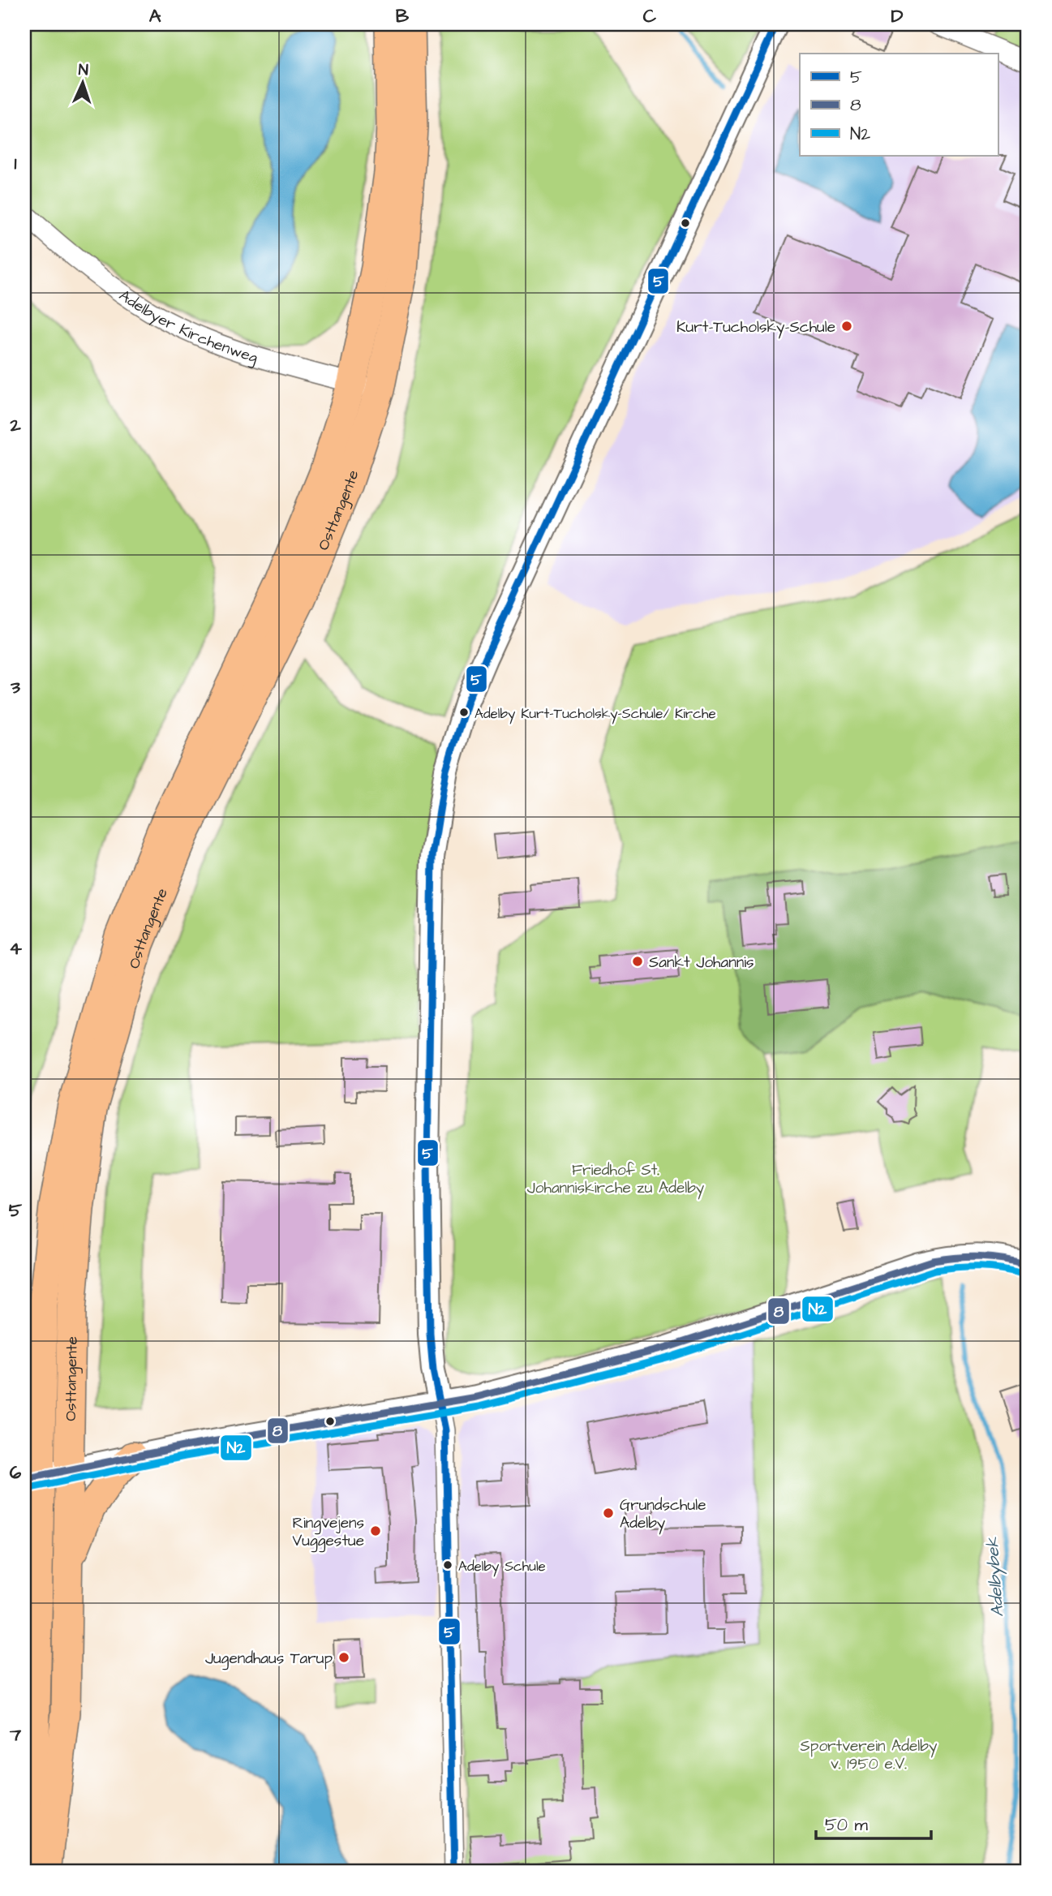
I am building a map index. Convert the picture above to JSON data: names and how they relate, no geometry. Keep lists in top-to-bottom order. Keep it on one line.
{"streets":{"main road":["Osttangente"],"street":["Adelbyer Kirchenweg"]},"crossings":[["Adelbyer Kirchenweg","Osttangente"]],"water":["Adelbybek"],"parks":["Friedhof St. Johanniskirche zu Adelby","Sportverein Adelby v. 1950 e.V."],"places":["Kurt-Tucholsky-Schule","Adelby Kurt-Tucholsky-Schule/ Kirche","Sankt Johannis","Grundschule Adelby","Ringvejens Vuggestue","Adelby Schule","Jugendhaus Tarup"],"lines":["transit line 5","transit line 8","transit line N2"],"legend":["5","8","N2"],"scale_bar":"50 m","north":"top","grid":{"columns":["A","B","C","D"],"rows":["1","2","3","4","5","6","7"]}}
